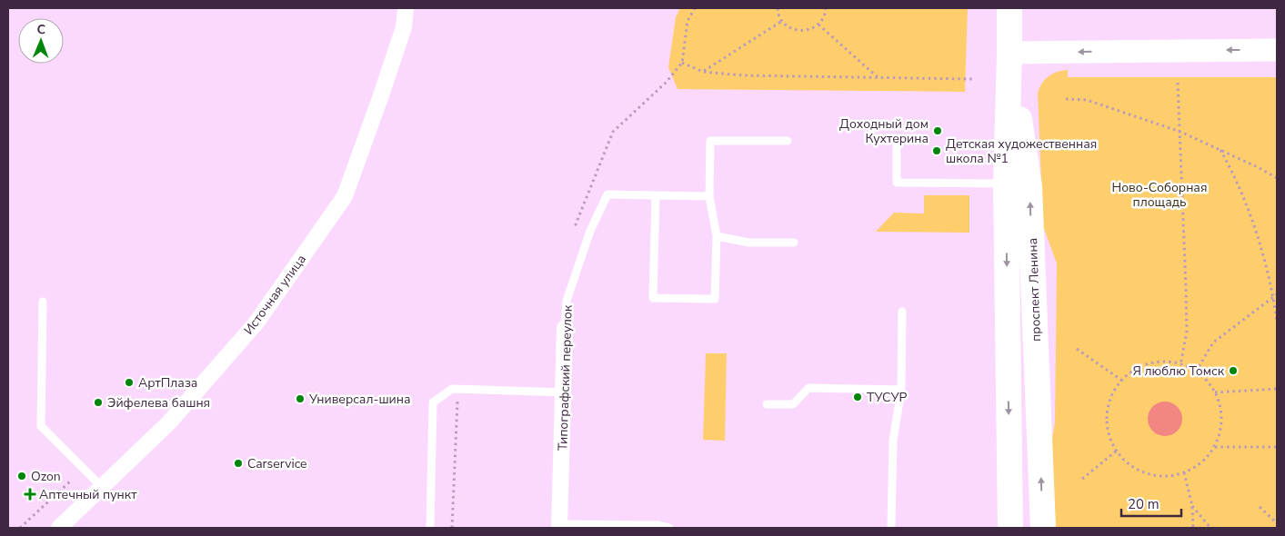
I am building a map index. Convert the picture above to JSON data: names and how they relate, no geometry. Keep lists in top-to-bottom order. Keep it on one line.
{"streets":{"main road":["проспект Ленина"],"street":["Источная улица","Типографский переулок"]},"parks":["Ново-Соборная площадь"],"places":{"other":["Доходный дом Кухтерина","Детская художественная школа №1","Я люблю Томск","АртПлаза","ТУСУР","Универсал-шина","Эйфелева башня","Carservice","Ozon"],"health":["Аптечный пункт"]},"scale_bar":"20 m","north":"top"}
